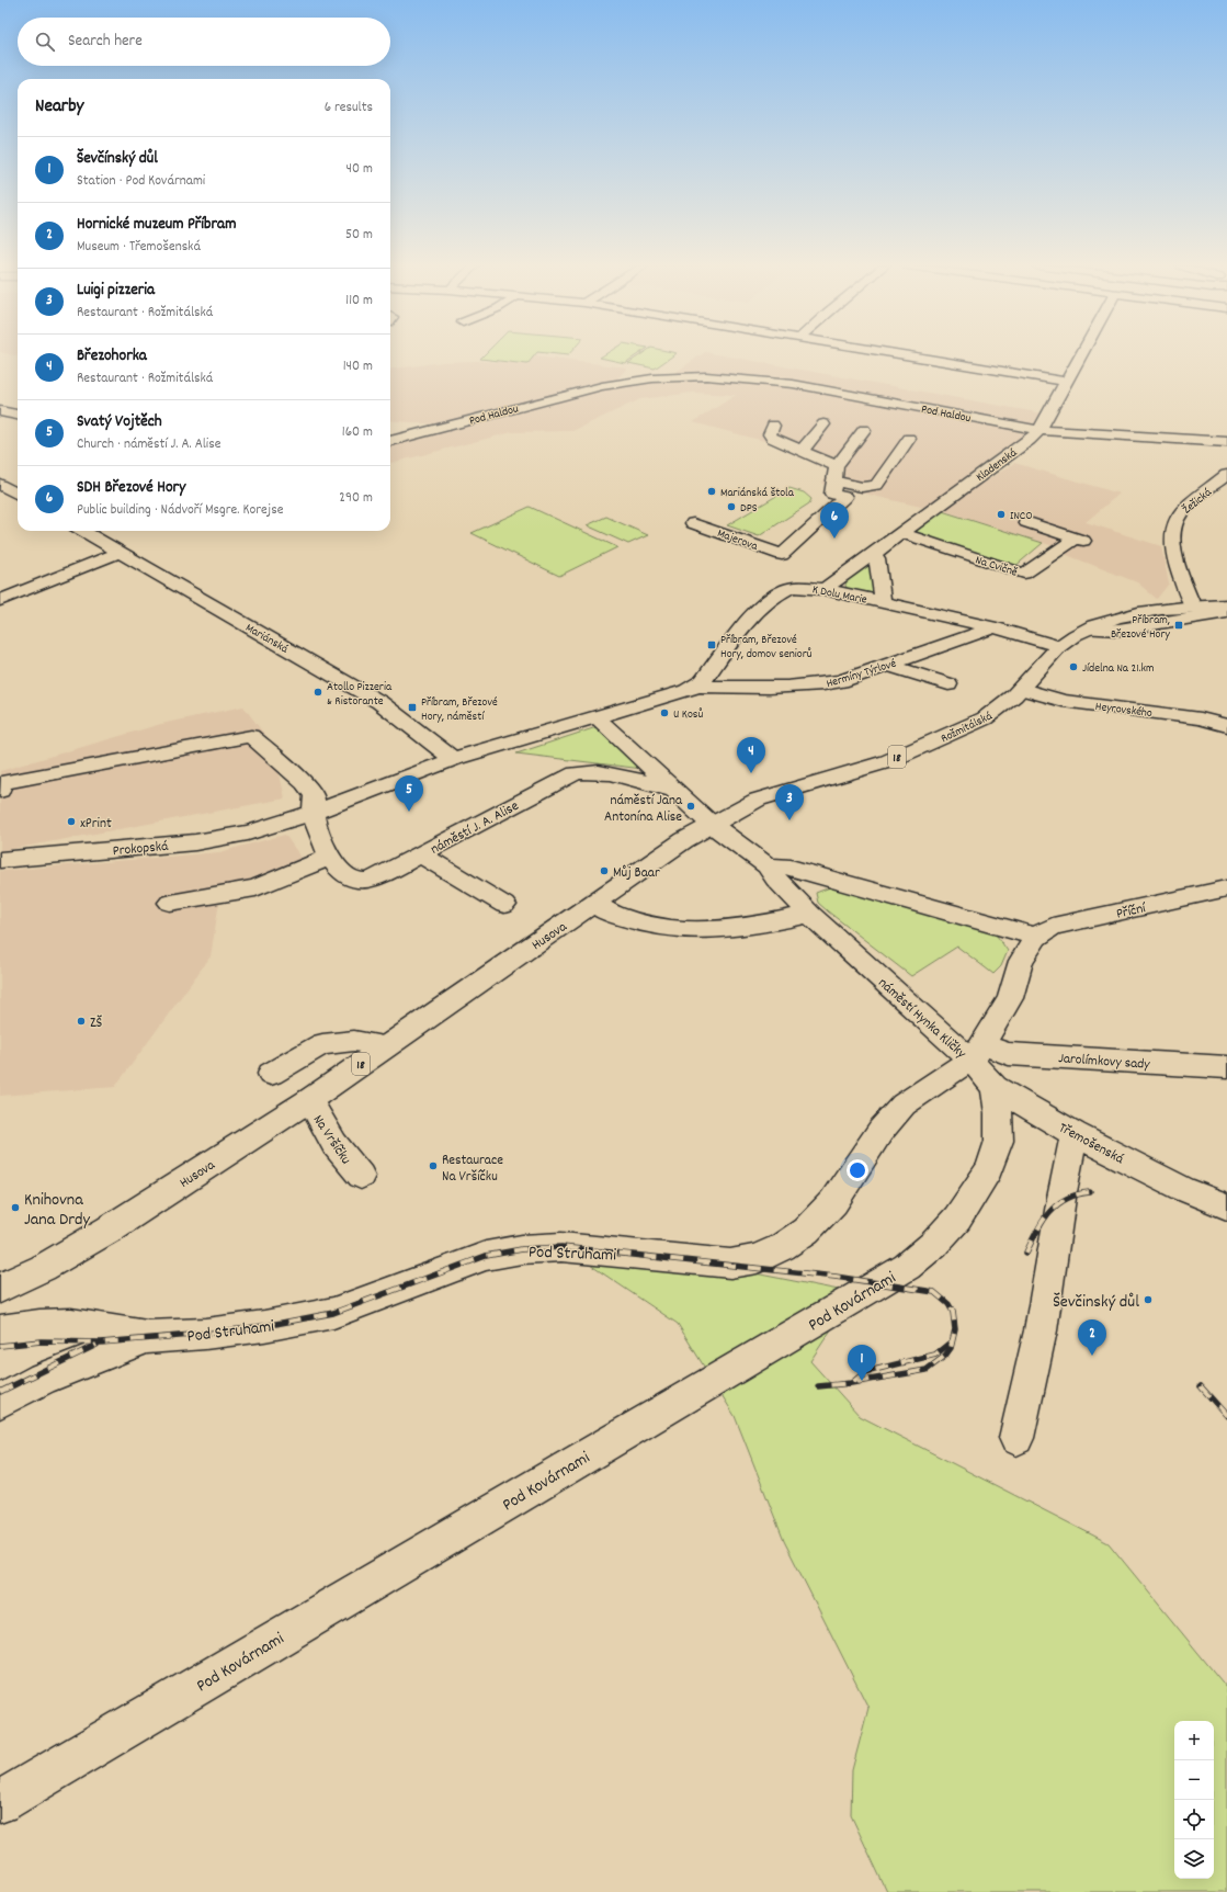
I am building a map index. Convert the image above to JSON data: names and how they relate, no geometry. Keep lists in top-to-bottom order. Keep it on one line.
{"streets":{"street":["Pod Haldou","Kladenská","Žežická","Majerova","Na Cvičně","K Dolu Marie","Mariánská","Hermíny Týrlové","Heyrovského","Rožmitálská","18","náměstí J. A. Alise","Prokopská","Příční","Husova","náměstí Hynka Kličky","Jarolímkovy sady","Na Vršíčku","Třemošenská","Pod Struhami","Pod Kovárnami"]},"crossings":[["Pod Haldou","Kladenská"],["Kladenská","Na Cvičně"],["Kladenská","K Dolu Marie"],["Žežická","Rožmitálská"],["Majerova","K Dolu Marie"],["K Dolu Marie","Hermíny Týrlové"],["K Dolu Marie","Rožmitálská"],["Heyrovského","Rožmitálská"],["Rožmitálská","náměstí J. A. Alise"],["Rožmitálská","Husova"],["Rožmitálská","náměstí Hynka Kličky"],["náměstí J. A. Alise","Prokopská"],["náměstí J. A. Alise","Husova"],["náměstí J. A. Alise","náměstí Hynka Kličky"],["Příční","náměstí Hynka Kličky"],["Husova","náměstí Hynka Kličky"],["Husova","Na Vršíčku"],["náměstí Hynka Kličky","Jarolímkovy sady"],["náměstí Hynka Kličky","Třemošenská"],["náměstí Hynka Kličky","Pod Struhami"],["Jarolímkovy sady","Třemošenská"],["Jarolímkovy sady","Pod Struhami"],["Třemošenská","Pod Struhami"],["Třemošenská","Pod Kovárnami"]],"places":{"other":["Mariánská štola","DPS","INCO","Jídelna Na 21.km","Atollo Pizzeria & Ristorante","U Kosů","náměstí Jana Antonína Alise","xPrint","Můj Baar","ZŠ","Restaurace Na Vršíčku","Knihovna Jana Drdy","Ševčinský důl"],"transit":["Příbram, Březové Hory","Příbram, Březové Hory, domov seniorů","Příbram, Březové Hory, náměstí"]},"page":{"search":"Search here","heading":["Nearby","6 results"],"list":[{"mark":"1","name":"Ševčínský důl","note":"Station · Pod Kovárnami","value":"40 m"},{"mark":"2","name":"Hornické muzeum Příbram","note":"Museum · Třemošenská","value":"50 m"},{"mark":"3","name":"Luigi pizzeria","note":"Restaurant · Rožmitálská","value":"110 m"},{"mark":"4","name":"Březohorka","note":"Restaurant · Rožmitálská","value":"140 m"},{"mark":"5","name":"Svatý Vojtěch","note":"Church · náměstí J. A. Alise","value":"160 m"},{"mark":"6","name":"SDH Březové Hory","note":"Public building · Nádvoří Msgre. Korejse","value":"290 m"}],"pins":["6","4","5","3","2","1"],"map_buttons":["+","−"]}}
